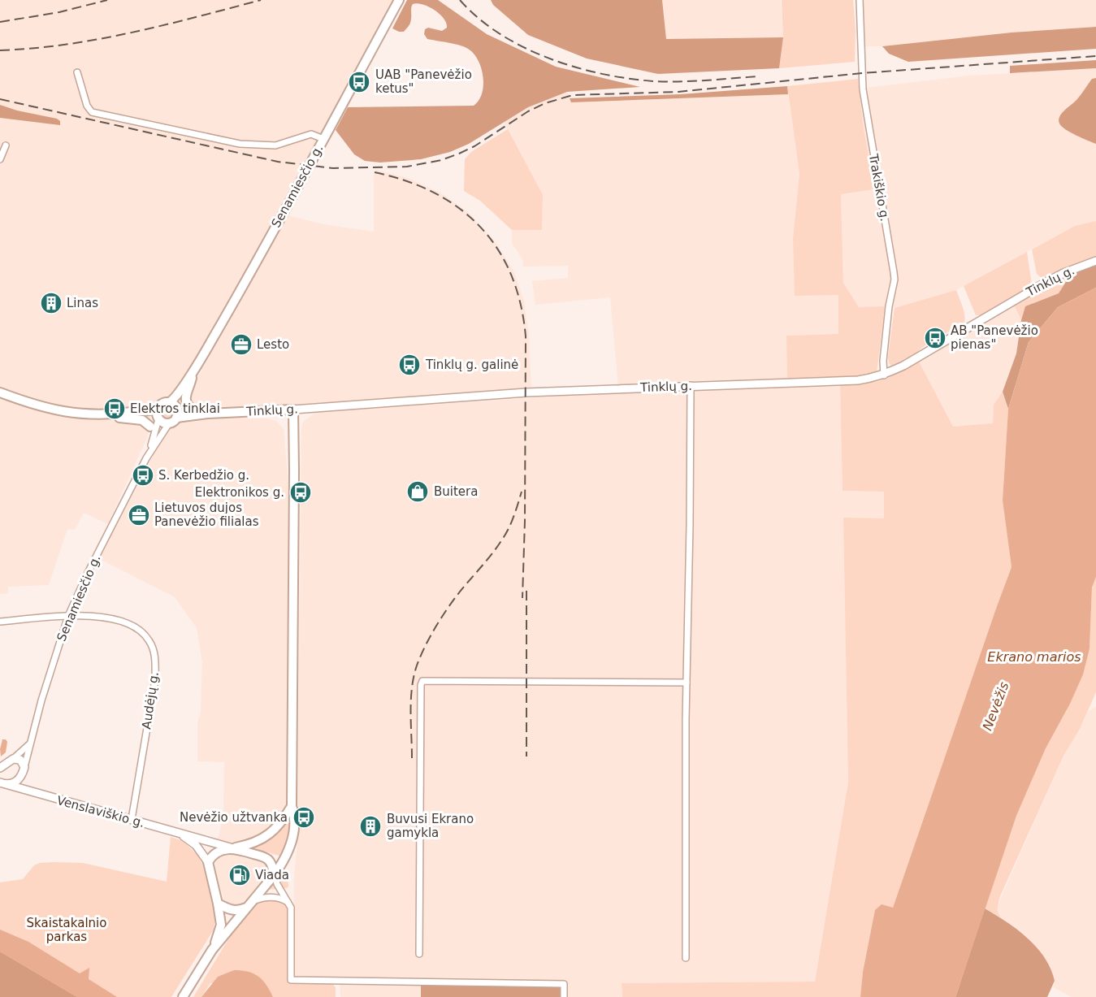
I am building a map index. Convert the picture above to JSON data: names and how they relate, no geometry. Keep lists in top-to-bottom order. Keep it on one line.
{"streets":{"main road":["Senamiesčio g.","Tinklų g.","Venslaviškio g."],"street":["Trakiškio g.","Audėjų g."]},"crossings":[["Senamiesčio g.","Tinklų g."],["Senamiesčio g.","Audėjų g."],["Trakiškio g.","Tinklų g."],["Audėjų g.","Venslaviškio g."]],"water":["Ekrano marios","Nevėžis"],"parks":["Skaistakalnio parkas"],"places":{"bus stop":["UAB \"Panevėžio ketus\"","AB \"Panevėžio pienas\"","Tinklų g. galinė","Elektros tinklai","S. Kerbedžio g.","Elektronikos g.","Nevėžio užtvanka"],"building":["Linas","Buvusi Ekrano gamykla"],"office":["Lesto","Lietuvos dujos Panevėžio filialas"],"shop":["Buitera"],"fuel station":["Viada"]}}
